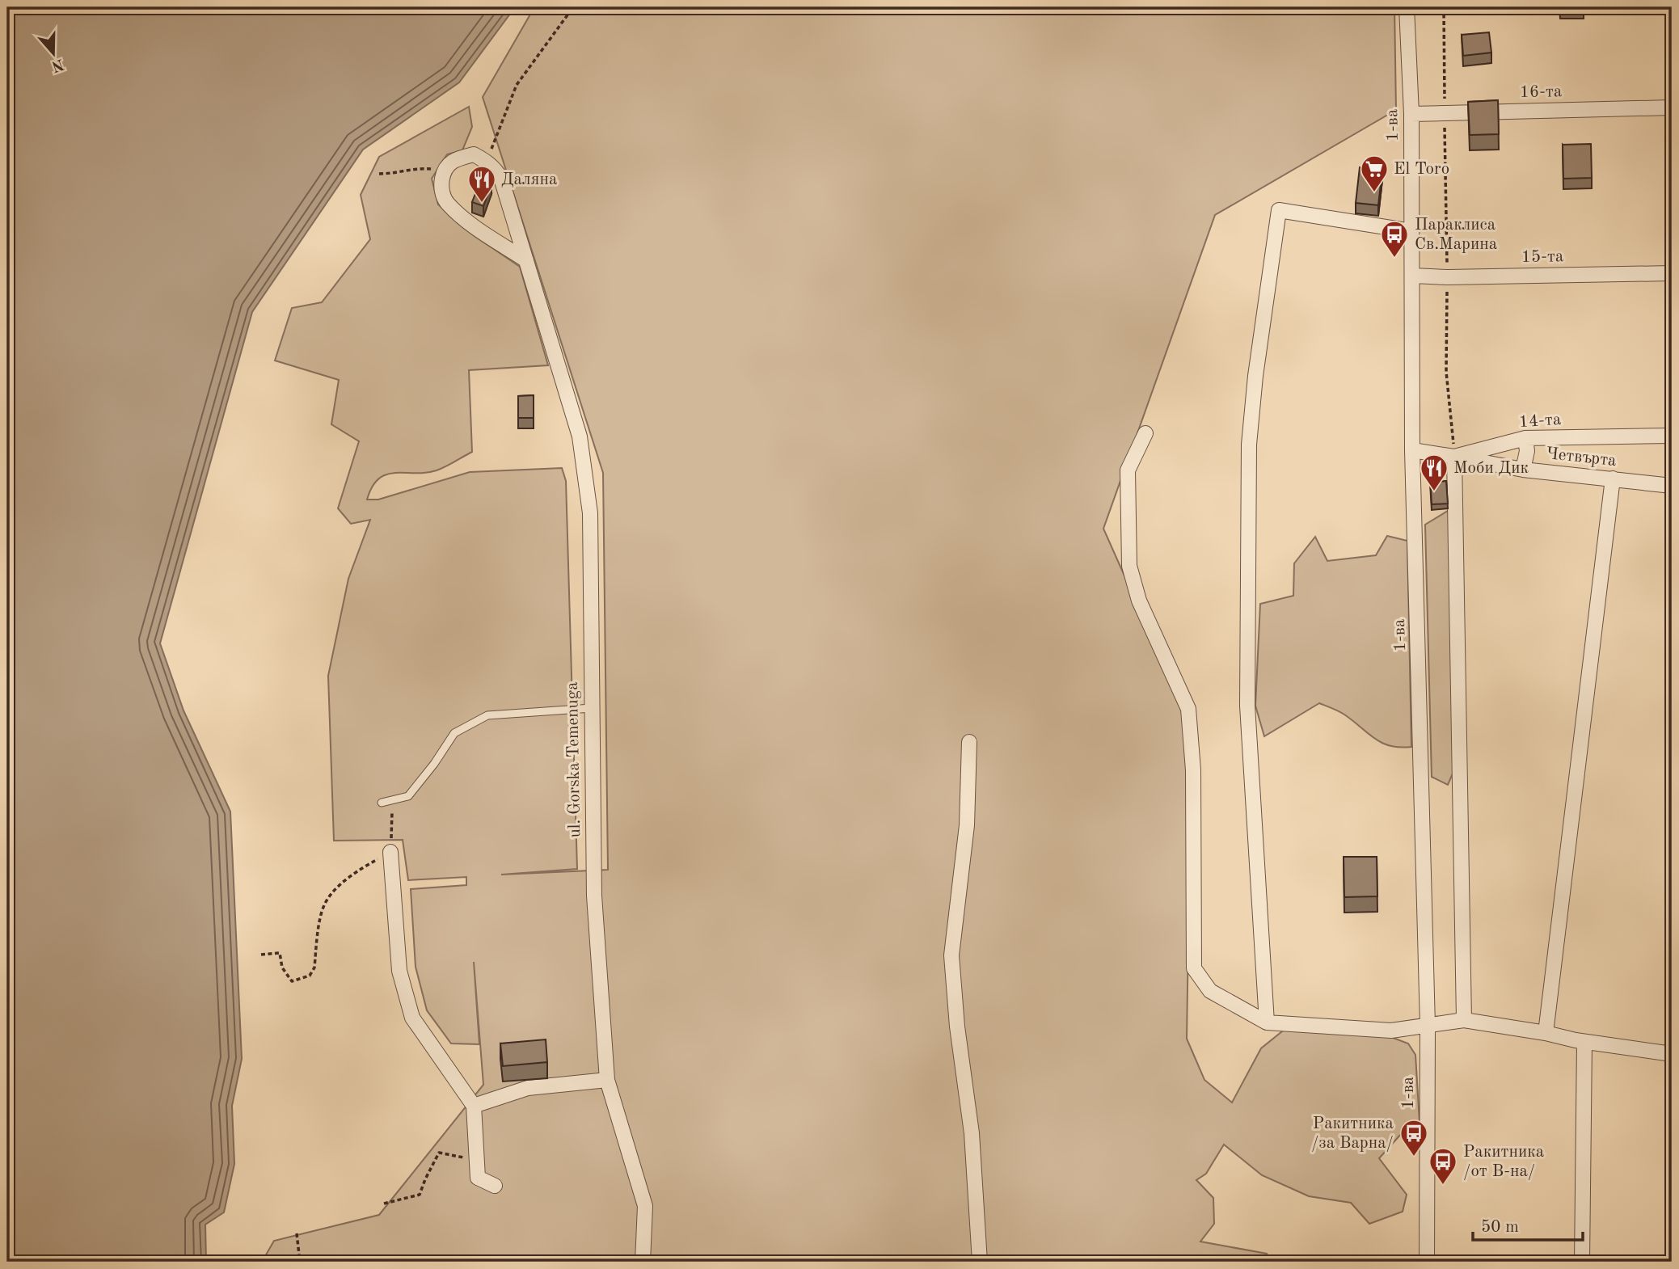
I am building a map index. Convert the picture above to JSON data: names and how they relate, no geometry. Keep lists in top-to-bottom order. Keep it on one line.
{"streets":{"street":["16-та","1-ва","15-та","14-та","Четвърта","ul. Gorska Temenuga"]},"crossings":[["16-та","1-ва"],["1-ва","15-та"],["1-ва","14-та"],["14-та","Четвърта"]],"places":{"supermarket":["El Toro"],"restaurant":["Даляна","Моби Дик"],"bus stop":["Параклиса Св.Марина","Ракитника /за Варна/","Ракитника /от В-на/"]},"scale_bar":"50 m","north":"bottom"}
